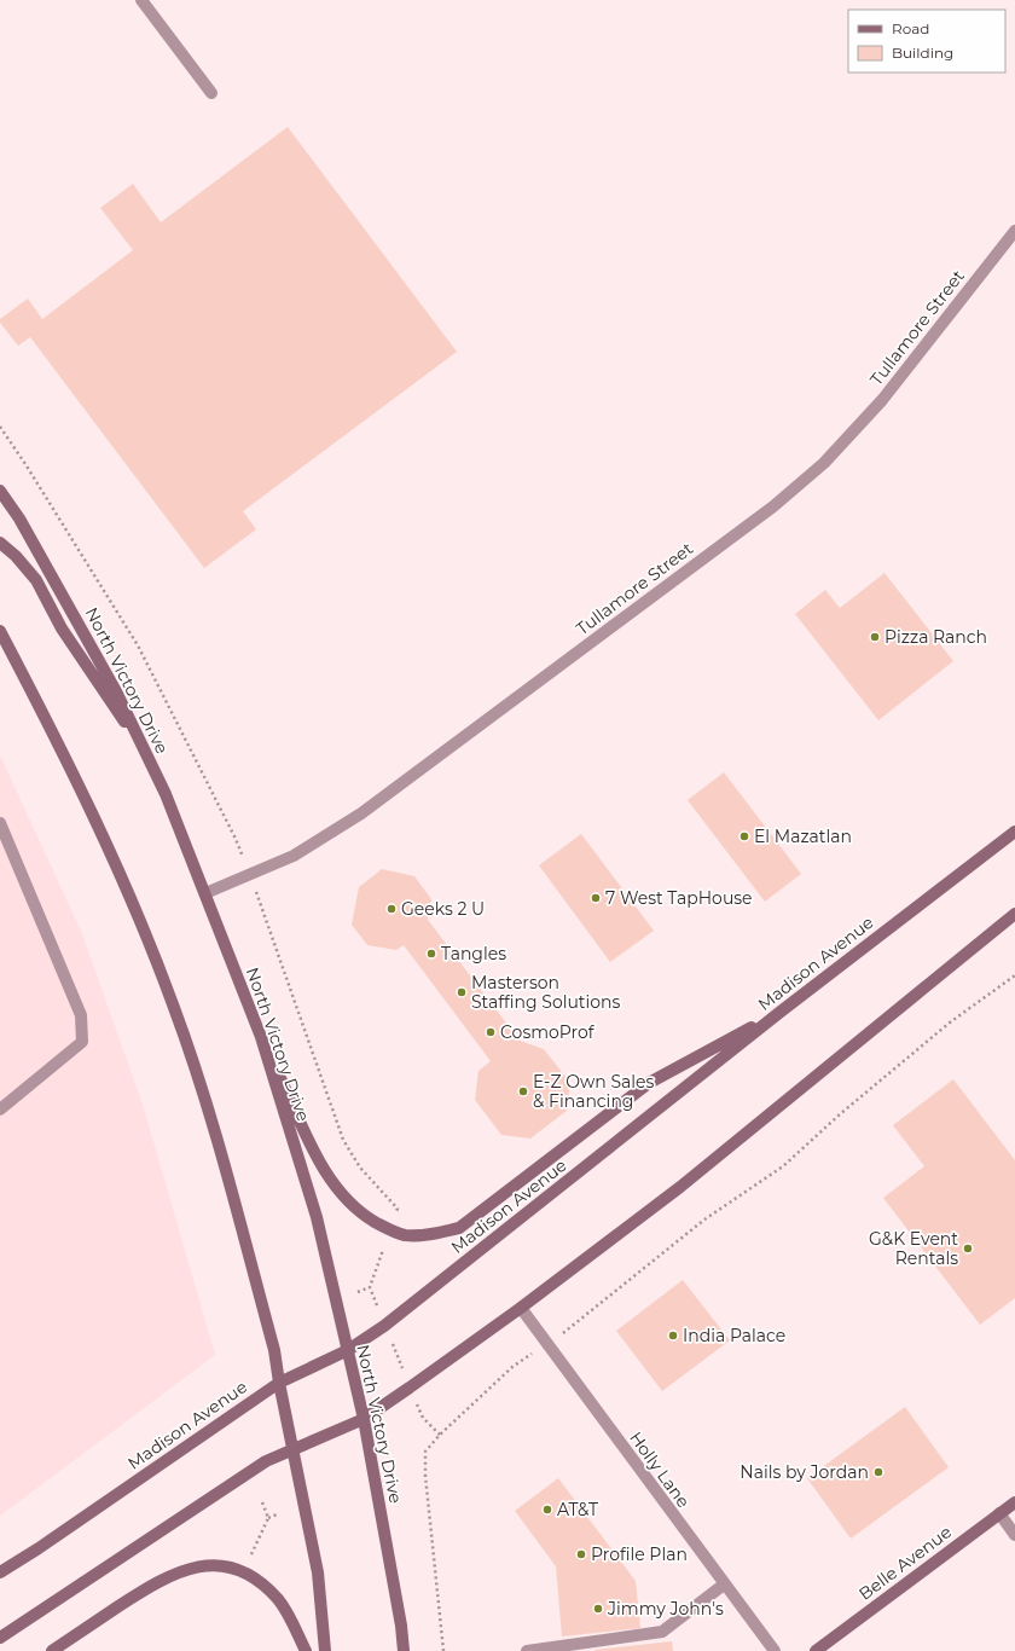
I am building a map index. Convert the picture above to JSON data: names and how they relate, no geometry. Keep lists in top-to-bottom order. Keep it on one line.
{"streets":{"main road":["North Victory Drive","Madison Avenue","Belle Avenue"],"street":["Tullamore Street","Holly Lane"]},"crossings":[["Tullamore Street","North Victory Drive"],["North Victory Drive","Madison Avenue"]],"places":["Pizza Ranch","El Mazatlan","7 West TapHouse","Geeks 2 U","Tangles","Masterson Staffing Solutions","CosmoProf","E-Z Own Sales & Financing","G&K Event Rentals","India Palace","Nails by Jordan","AT&T","Profile Plan","Jimmy John's"],"legend":["Road","Building"]}
